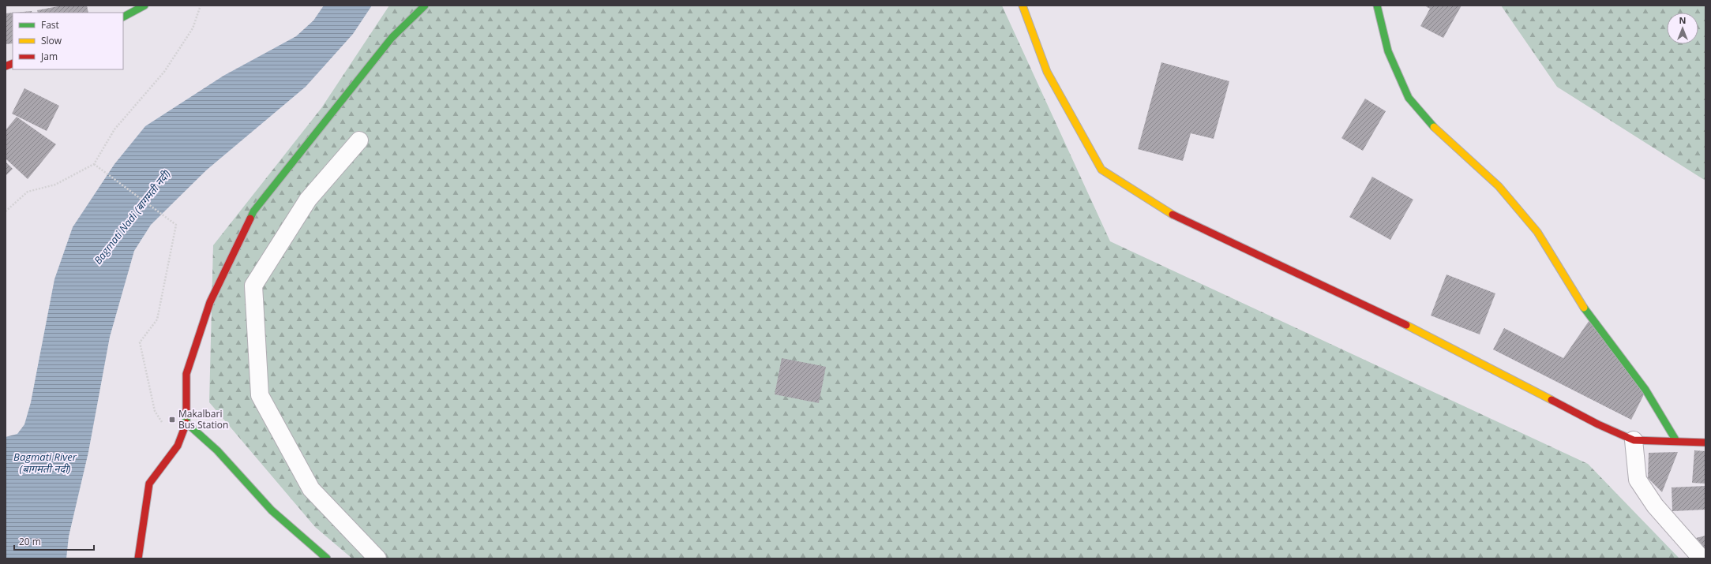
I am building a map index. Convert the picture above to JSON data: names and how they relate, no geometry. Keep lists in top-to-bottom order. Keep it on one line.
{"water":["Bagmati Nadi (बागमती नदी)","Bagmati River (बागमती नदी)"],"places":{"transit":["Makalbari Bus Station"]},"legend":["Fast","Slow","Jam"],"scale_bar":"20 m","north":"top"}
